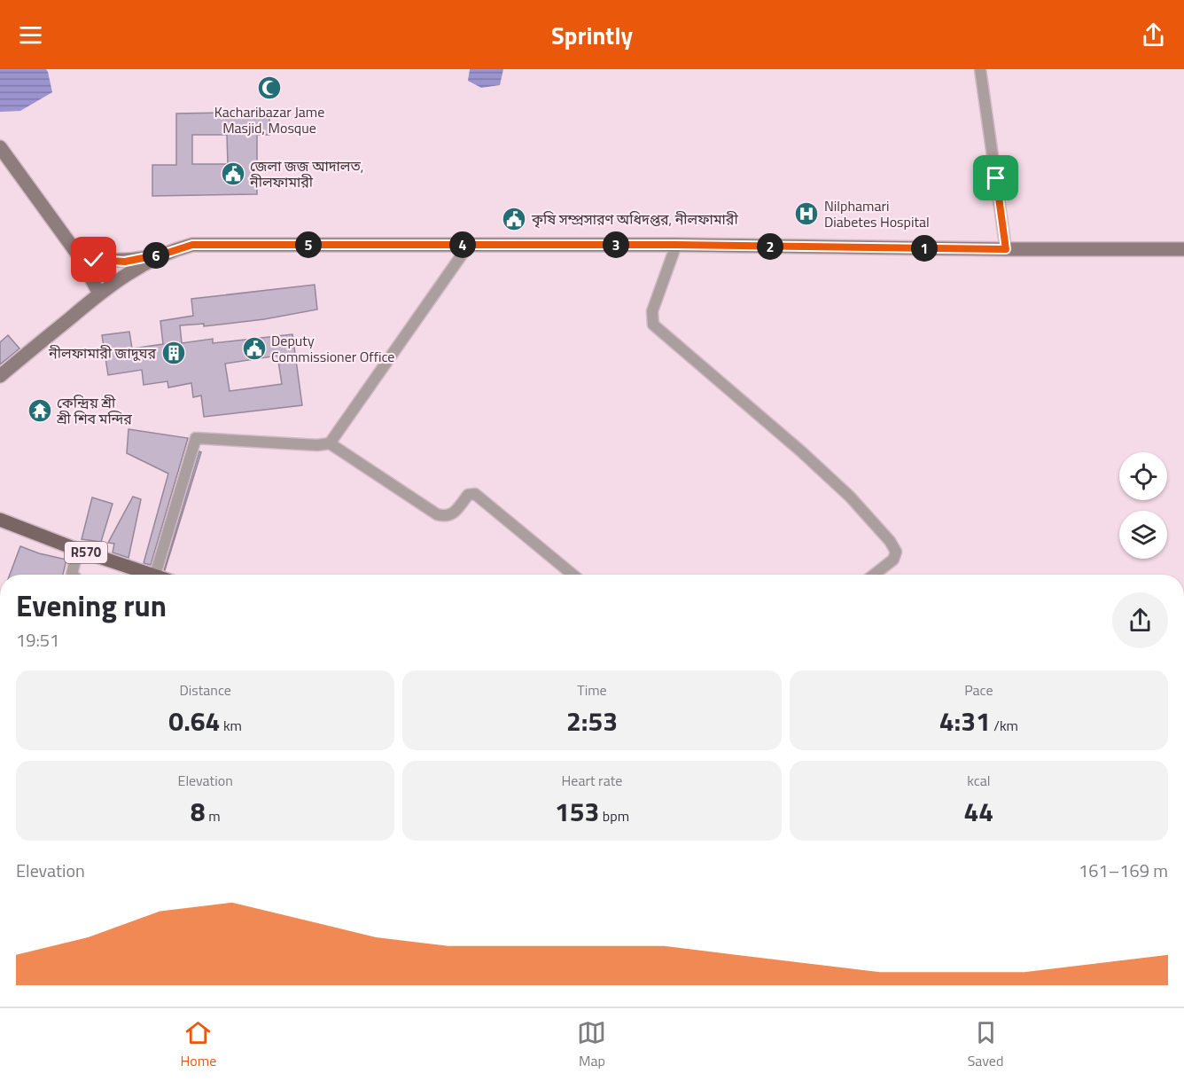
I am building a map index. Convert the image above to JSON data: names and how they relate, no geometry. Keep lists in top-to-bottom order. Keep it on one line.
{"streets":{"main road":["R570"]},"places":{"mosque":["Kacharibazar Jame Masjid, Mosque"],"public building":["জেলা জজ আদালত, নীলফামারী","কৃষি সম্প্রসারণ অধিদপ্তর, নীলফামারী","Deputy Commissioner Office"],"hospital":["Nilphamari Diabetes Hospital"],"building":["নীলফামারী জাদুঘর"],"temple":["কেন্দ্রিয় শ্রী শ্রী শিব মন্দির"]},"page":{"header":"Sprintly","pins":["3","4","5","2","1","6"],"heading":["Evening run","19:51"],"stats":[["Distance","0.64 km"],["Time","2:53"],["Pace","4:31 /km"],["Elevation","8 m"],["Heart rate","153 bpm"],["kcal","44"]],"chart":["Elevation","161–169 m"],"tabs":["Home","Map","Saved"]}}
